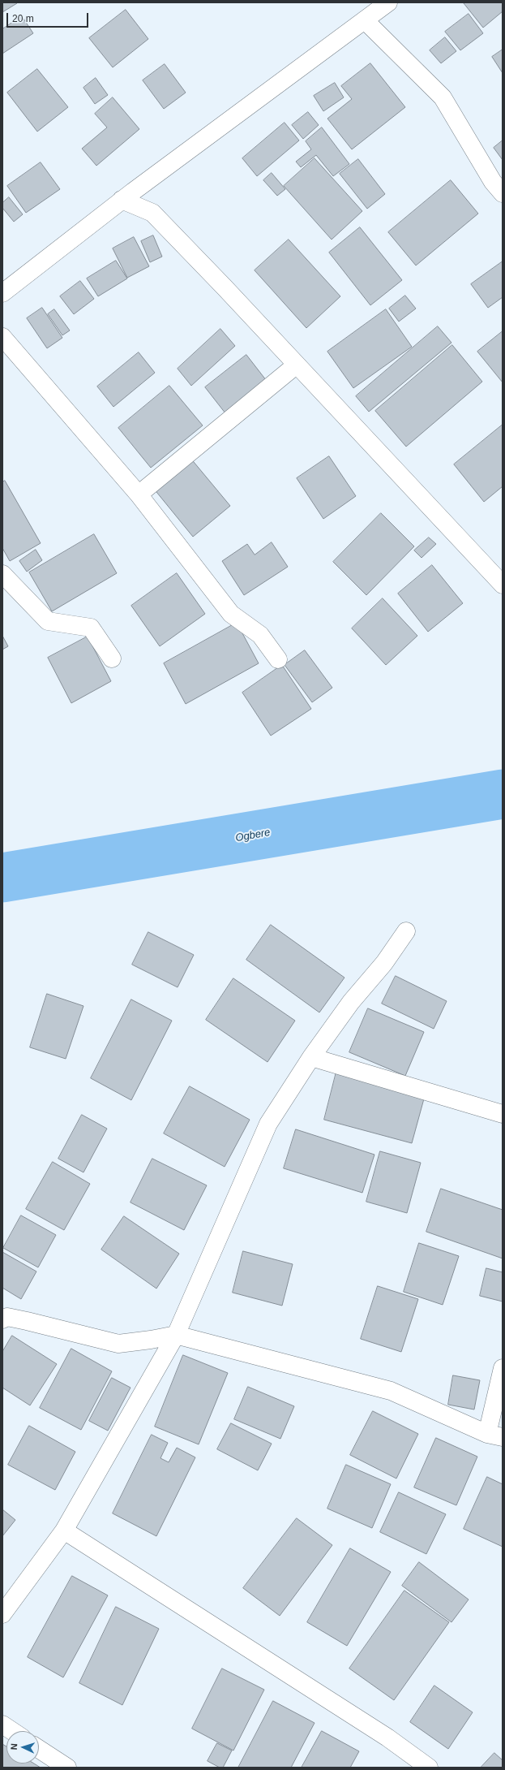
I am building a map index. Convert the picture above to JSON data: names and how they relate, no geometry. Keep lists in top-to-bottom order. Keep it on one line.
{"water":["Ogbere"],"scale_bar":"20 m","north":"left"}
